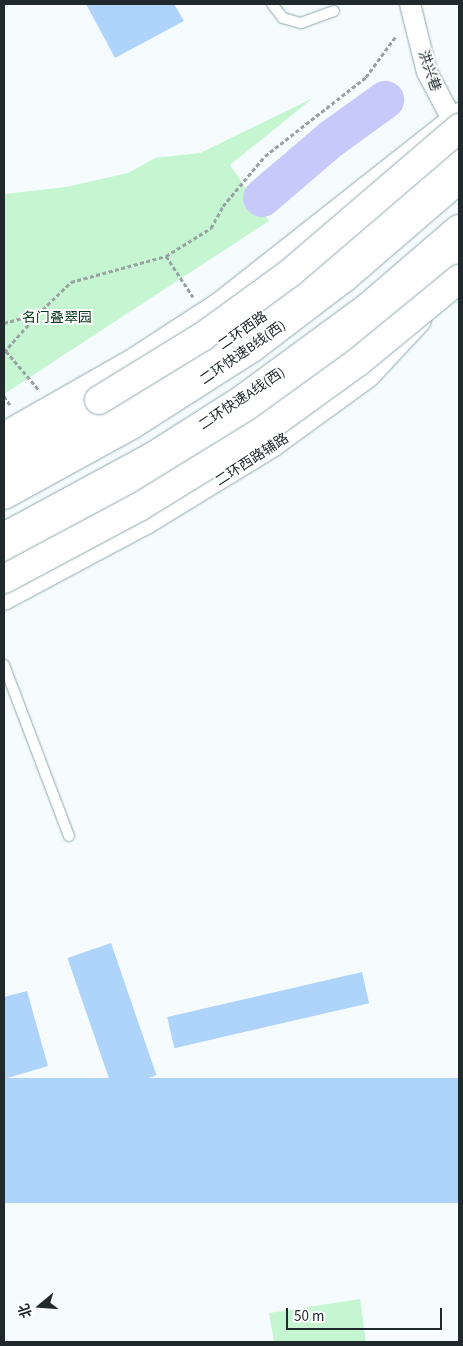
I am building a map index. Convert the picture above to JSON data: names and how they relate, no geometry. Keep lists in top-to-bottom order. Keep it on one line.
{"streets":{"main road":["二环西路","二环快速B线(西)","二环快速A线(西)"],"street":["洪兴巷","二环西路辅路"]},"parks":["名门叠翠园"],"scale_bar":"50 m","north":"left"}
